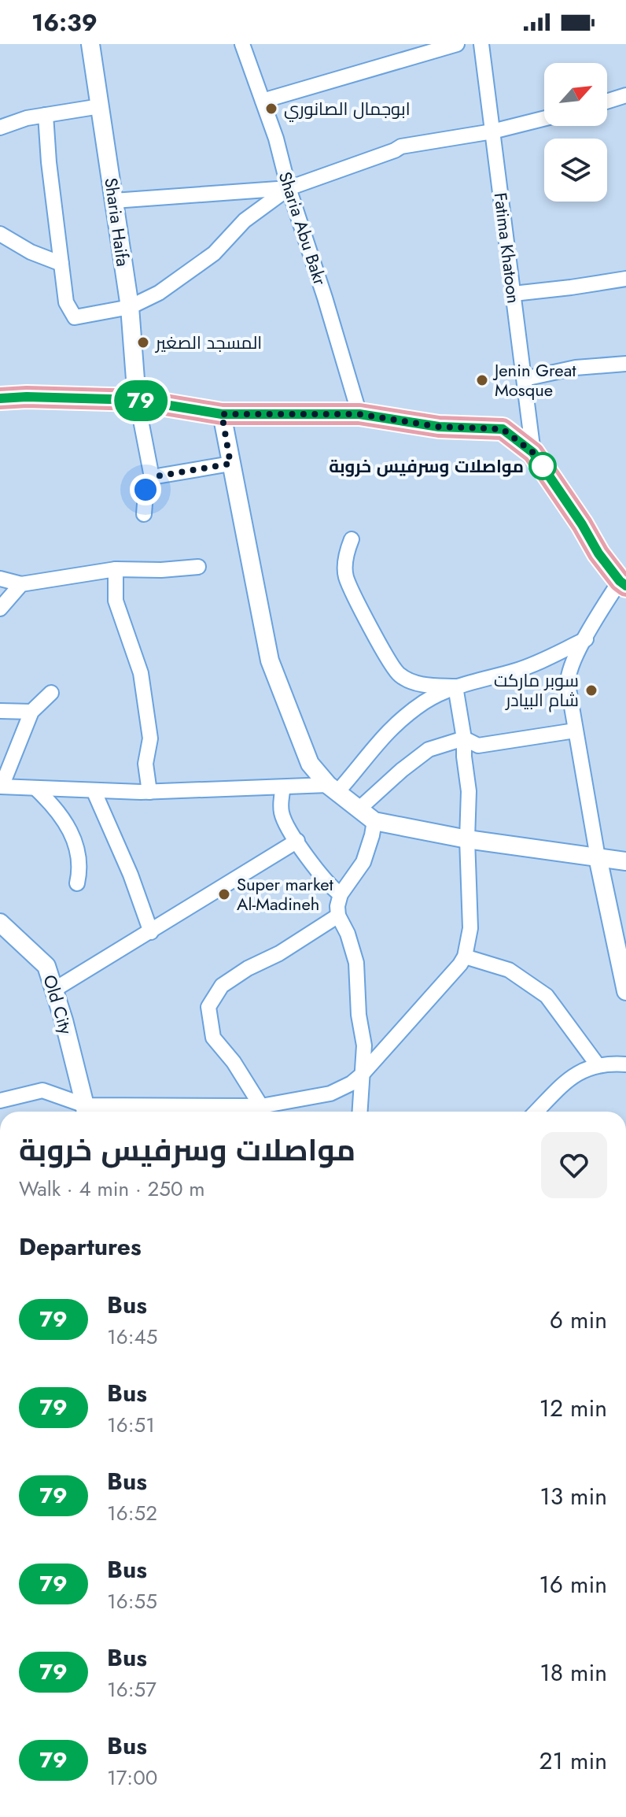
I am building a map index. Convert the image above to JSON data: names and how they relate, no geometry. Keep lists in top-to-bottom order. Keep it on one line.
{"streets":{"street":["Sharia Haifa","Sharia Abu Bakr","Fatima Khatoon","Old City"]},"places":["ابوجمال الصانوري","المسجد الصغير","Jenin Great Mosque","مواصلات وسرفيس خروبة","سوبر ماركت شام البيادر","Super market Al-Madineh"],"lines":["bus line 79"],"north":"top right","page":{"status":"16:39","on_map":"79","heading":[["مواصلات وسرفيس خروبة","Walk · 4 min · 250 m"],"Departures"],"list":[{"mark":"79","name":"Bus","note":"16:45","value":"6 min"},{"mark":"79","name":"Bus","note":"16:51","value":"12 min"},{"mark":"79","name":"Bus","note":"16:52","value":"13 min"},{"mark":"79","name":"Bus","note":"16:55","value":"16 min"},{"mark":"79","name":"Bus","note":"16:57","value":"18 min"},{"mark":"79","name":"Bus","note":"17:00","value":"21 min"}]}}
